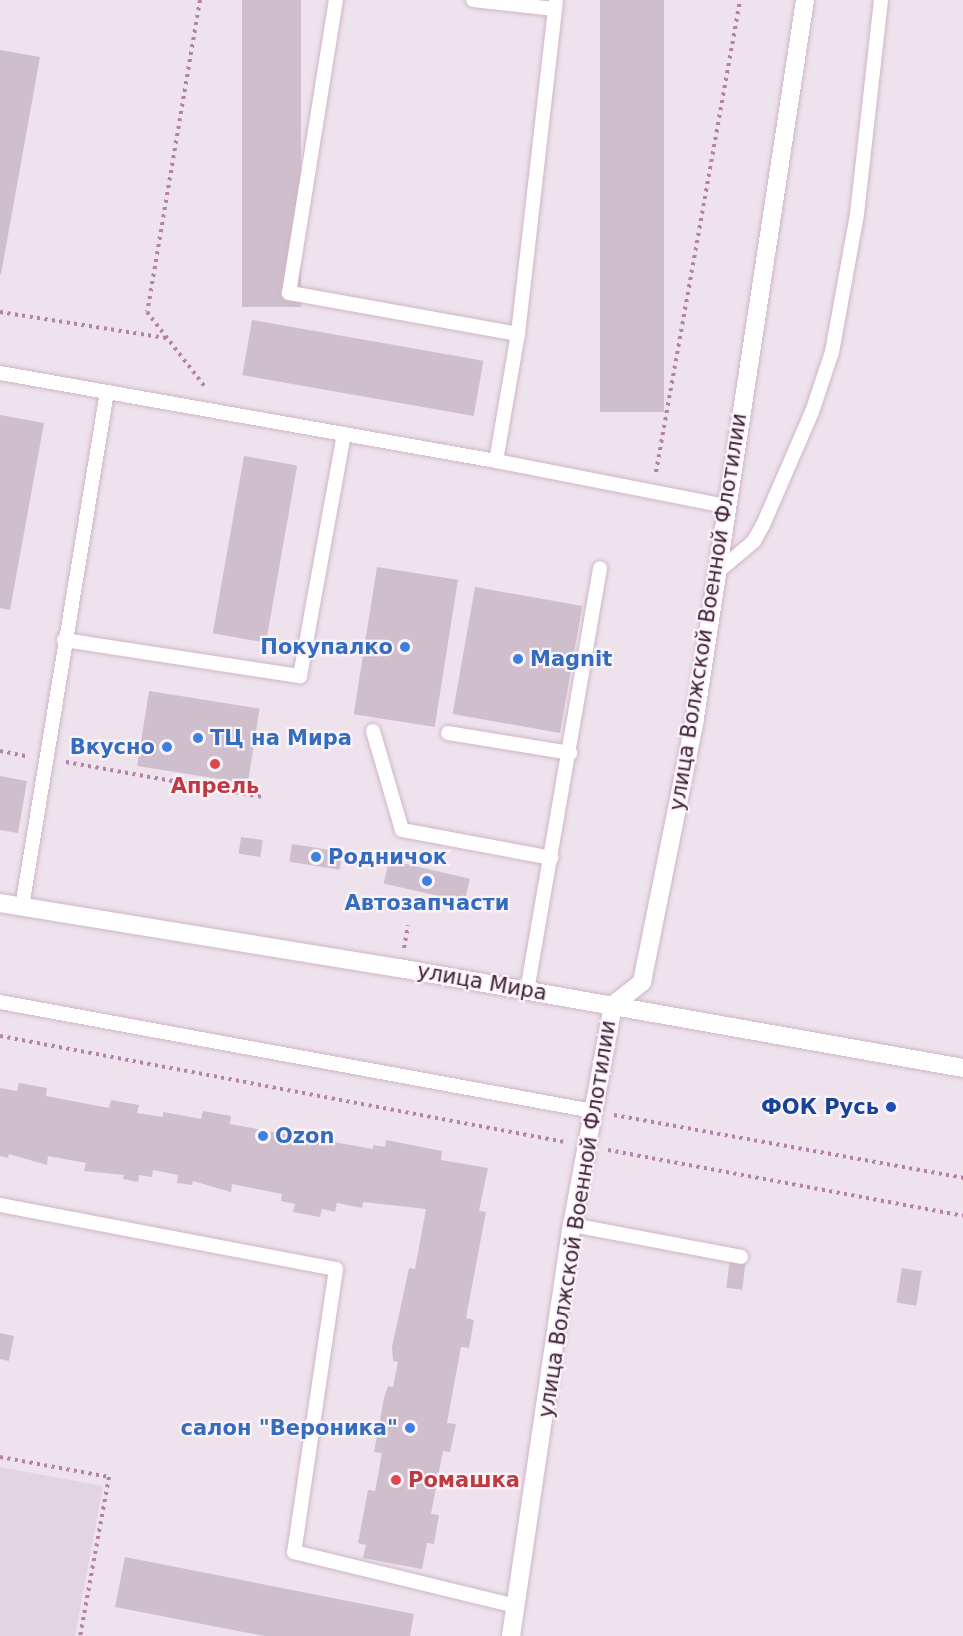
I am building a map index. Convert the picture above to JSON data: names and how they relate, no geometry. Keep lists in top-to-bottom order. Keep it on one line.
{"streets":{"street":["улица Волжской Военной Флотилии","улица Мира"]},"crossings":[["улица Волжской Военной Флотилии","улица Мира"]],"places":["Покупалко","Magnit","ТЦ на Мира","Вкусно","Апрель","Родничок","Автозапчасти","ФОК Русь","Ozon","салон \"Вероника\"","Ромашка"]}
